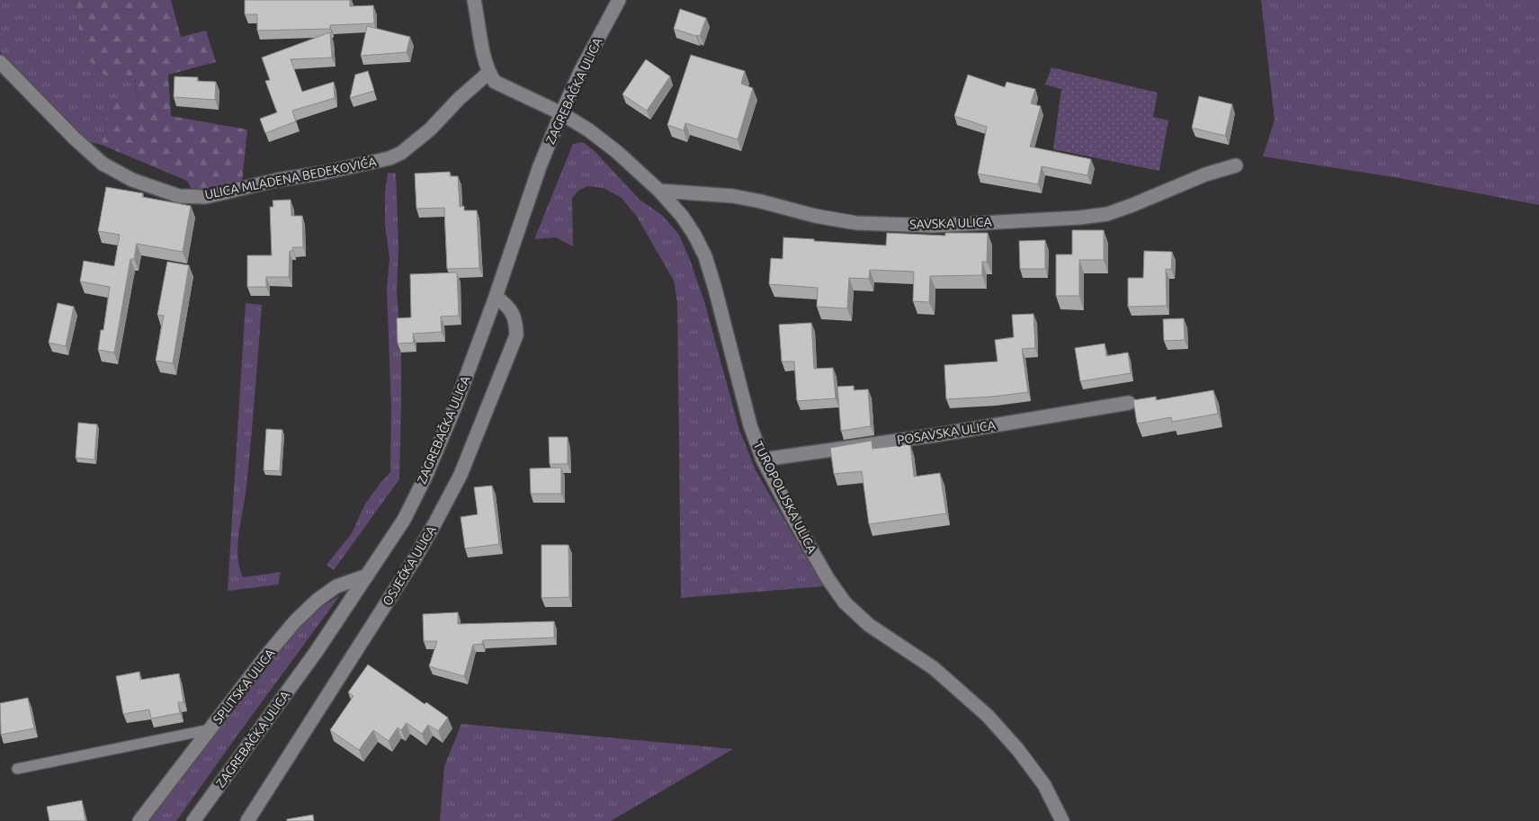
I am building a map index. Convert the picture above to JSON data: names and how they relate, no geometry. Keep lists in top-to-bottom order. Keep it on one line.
{"streets":{"street":["ZAGREBAČKA ULICA","ULICA MLADENA BEDEKOVIĆA","SAVSKA ULICA","POSAVSKA ULICA","TUROPOLJSKA ULICA","OSJEČKA ULICA","SPLITSKA ULICA"]},"crossings":[["ZAGREBAČKA ULICA","TUROPOLJSKA ULICA"],["ZAGREBAČKA ULICA","OSJEČKA ULICA"],["ZAGREBAČKA ULICA","SPLITSKA ULICA"],["SAVSKA ULICA","TUROPOLJSKA ULICA"],["POSAVSKA ULICA","TUROPOLJSKA ULICA"]]}
